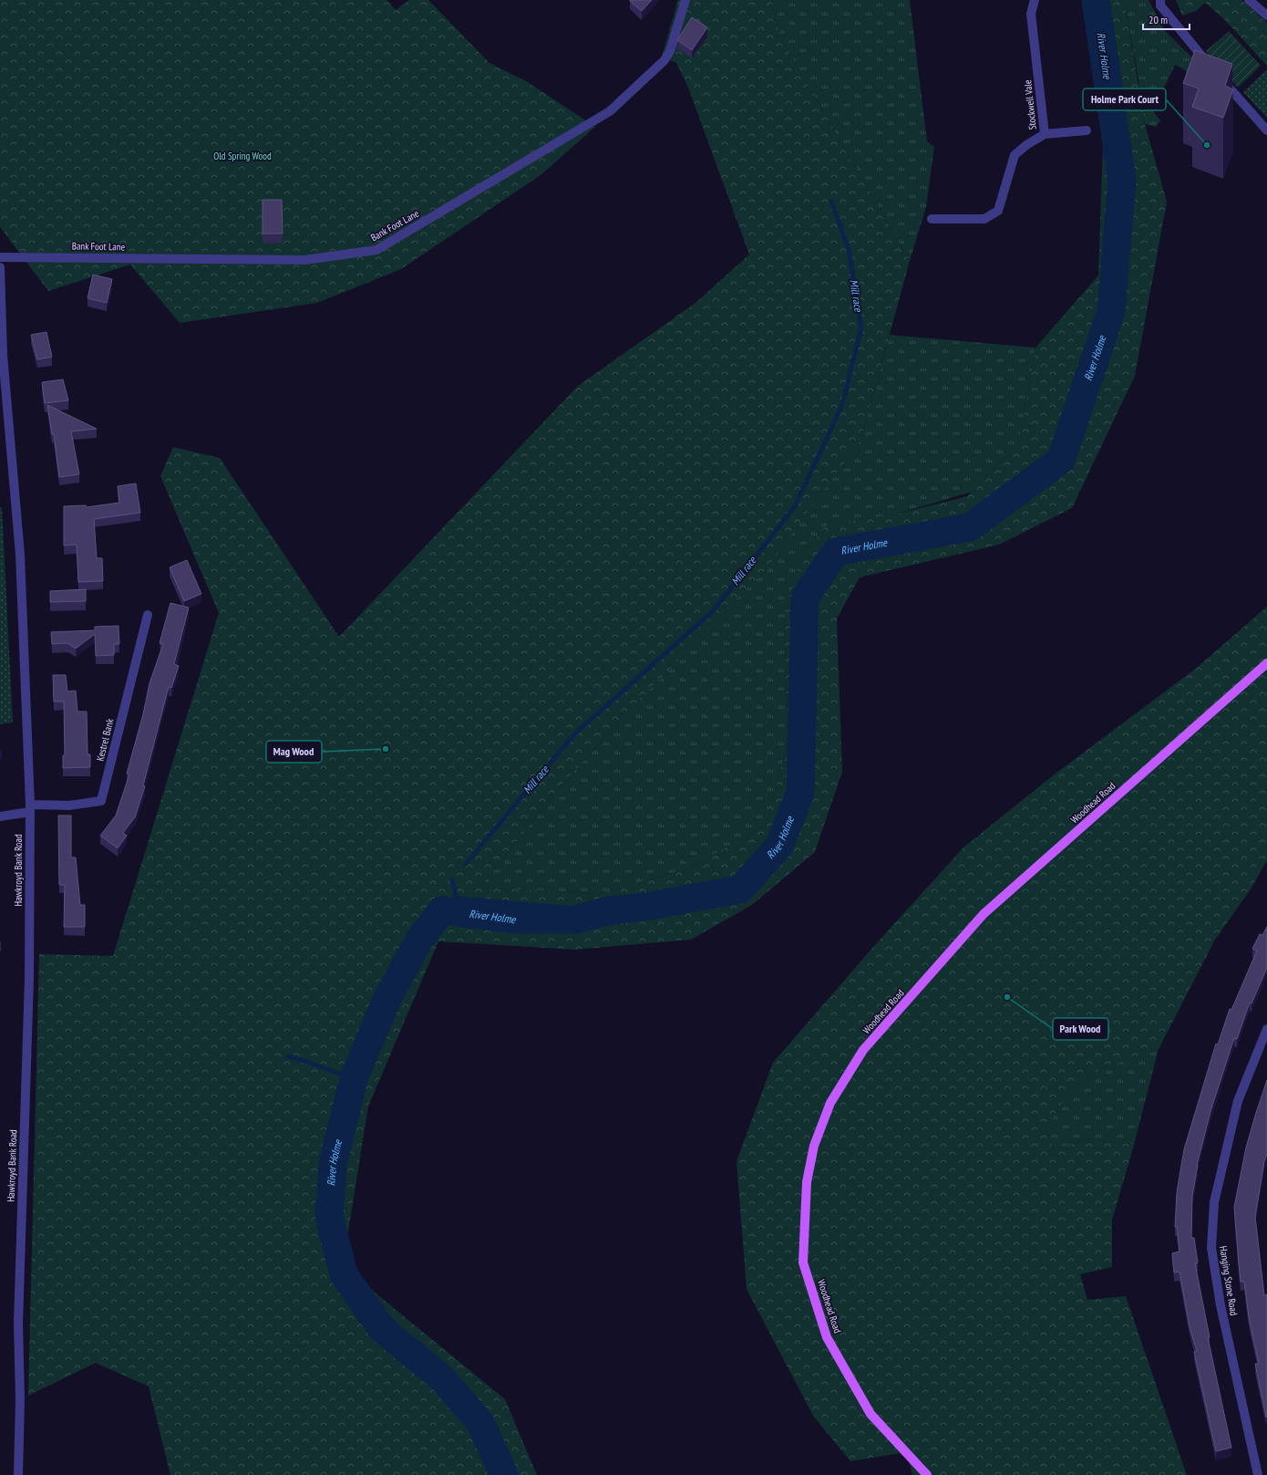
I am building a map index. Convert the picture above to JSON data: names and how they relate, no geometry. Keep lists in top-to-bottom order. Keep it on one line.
{"streets":{"main road":["Woodhead Road"],"street":["Stockwell Vale","Bank Foot Lane","Kestrel Bank","Hawkroyd Bank Road","Hanging Stone Road"]},"crossings":[["Kestrel Bank","Hawkroyd Bank Road"]],"water":["River Holme","Mill race"],"parks":["Old Spring Wood"],"places":["Holme Park Court","Mag Wood","Park Wood"],"scale_bar":"20 m"}
